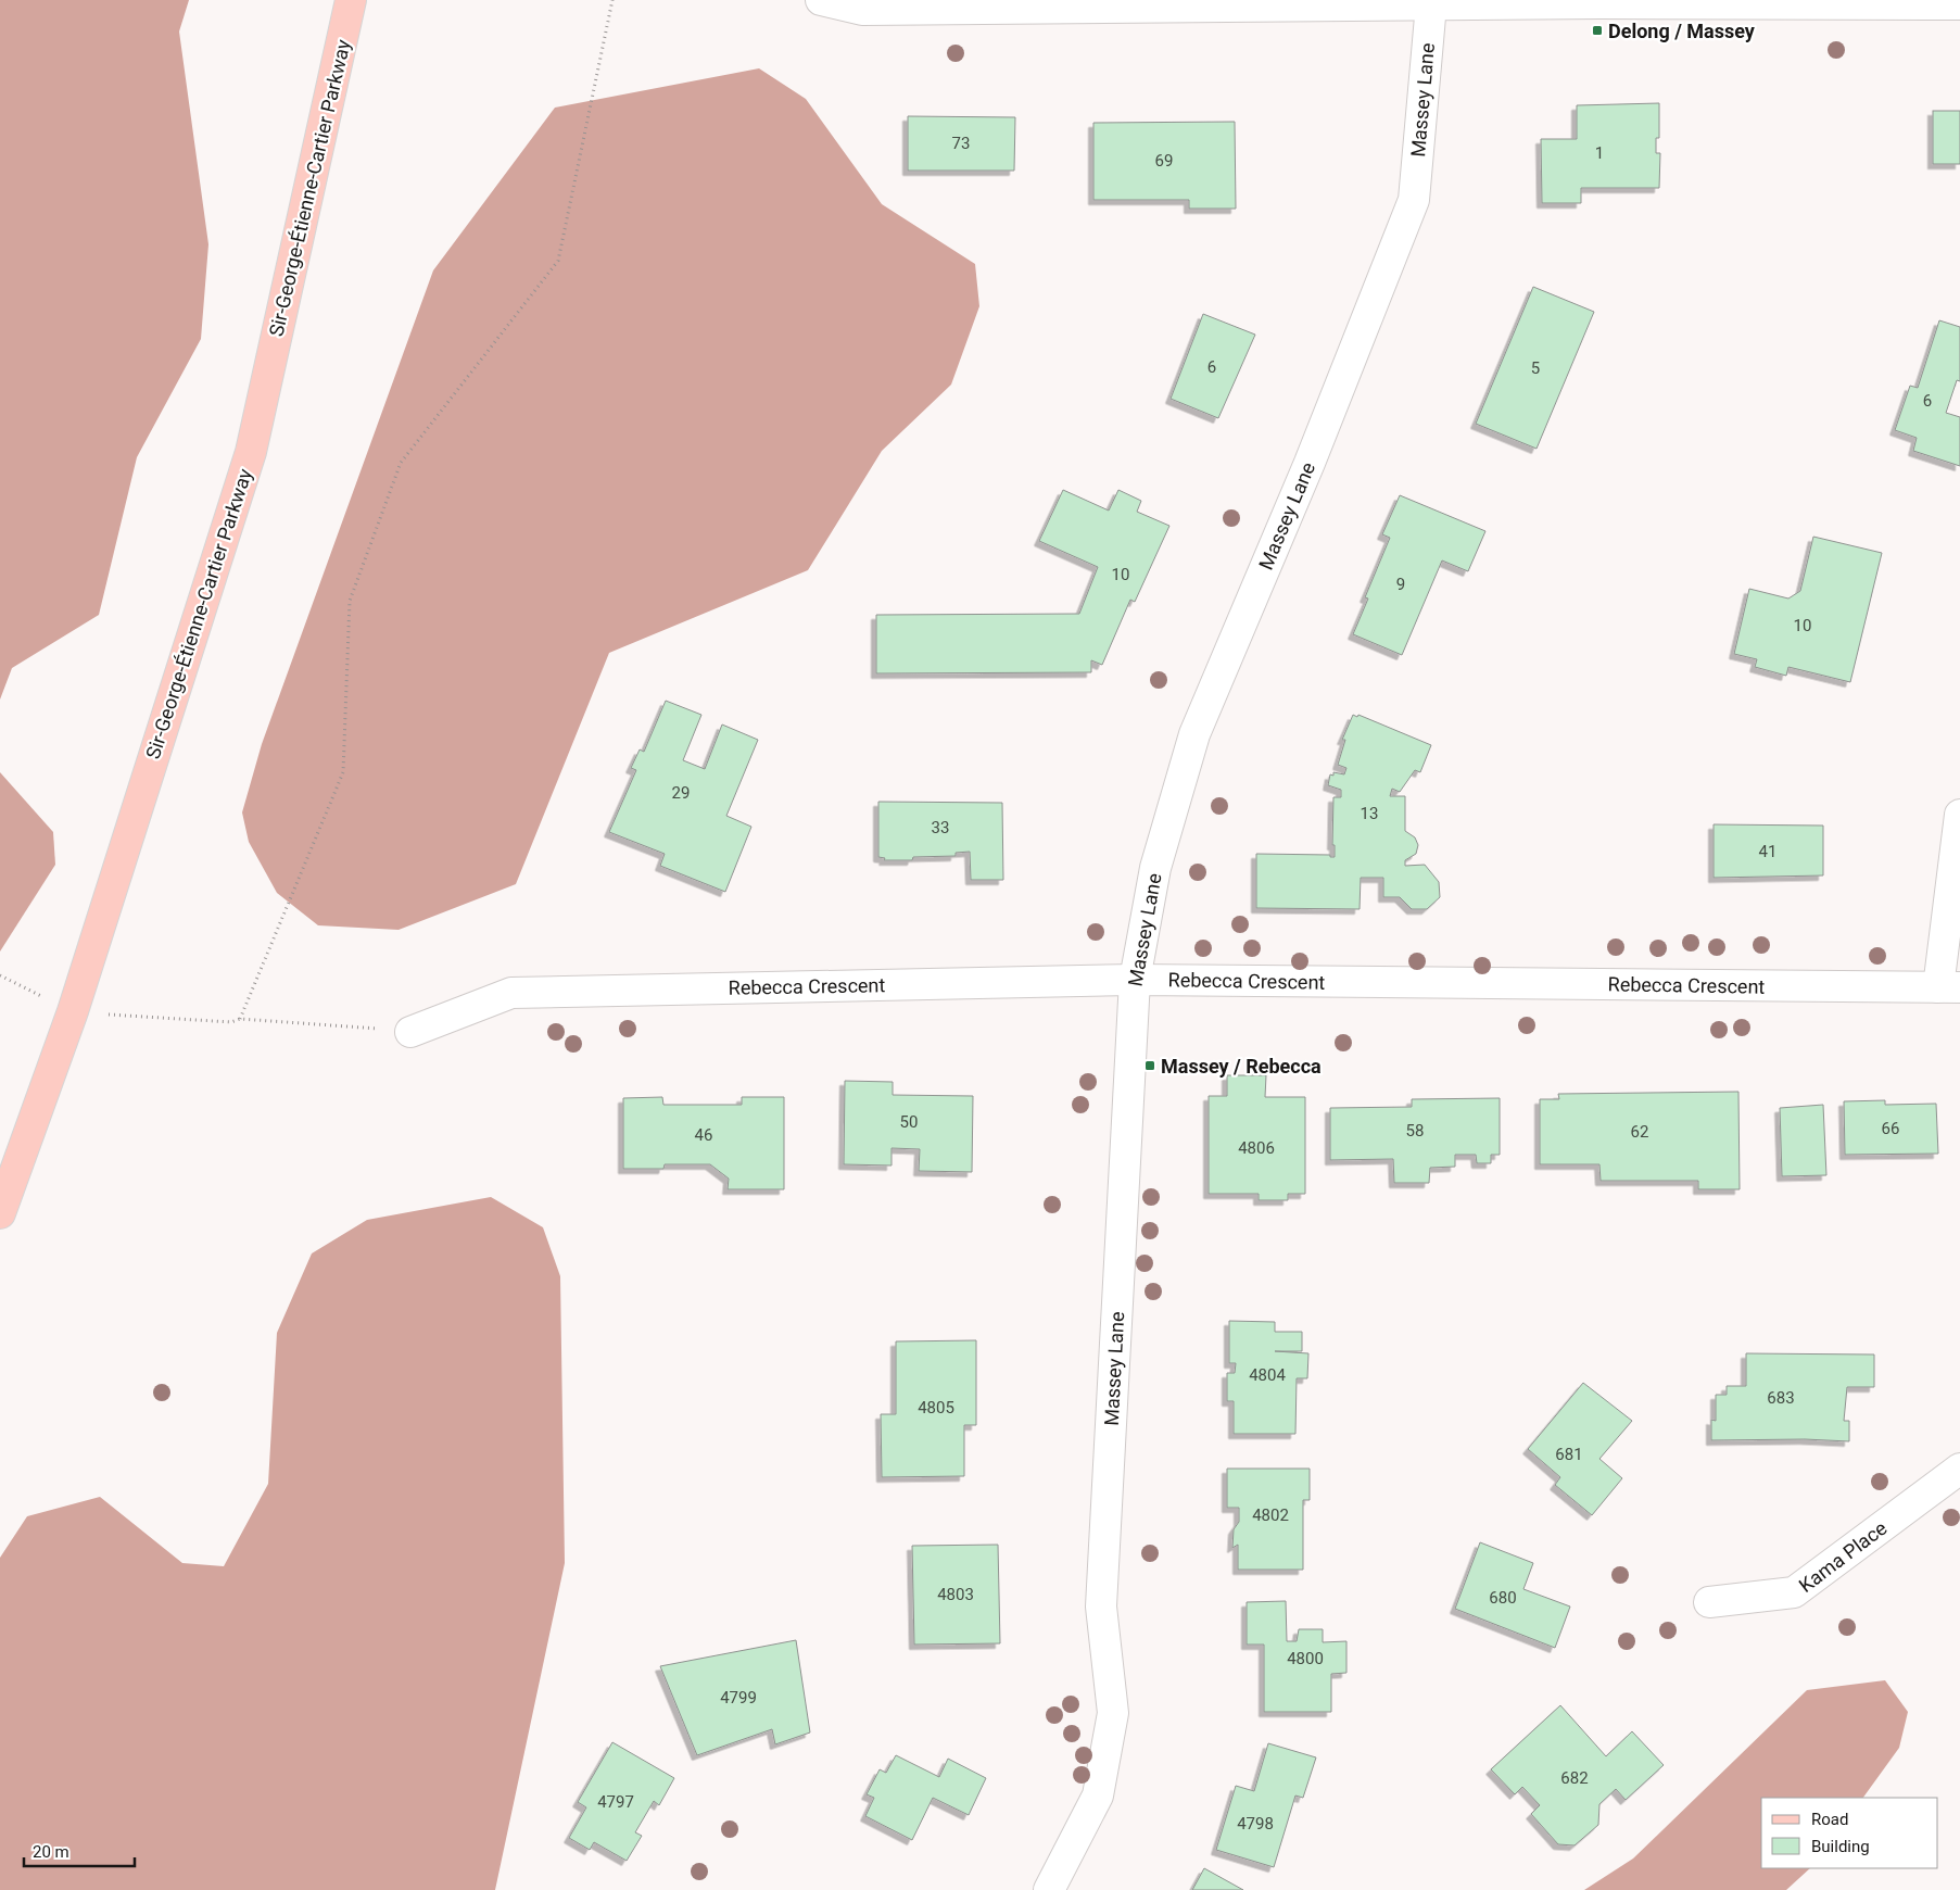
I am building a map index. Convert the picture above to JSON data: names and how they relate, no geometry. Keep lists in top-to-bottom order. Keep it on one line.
{"streets":{"main road":["Sir-George-Étienne-Cartier Parkway"],"street":["Massey Lane","Rebecca Crescent","Kama Place"]},"crossings":[["Massey Lane","Rebecca Crescent"]],"places":{"transit":["Delong / Massey","Massey / Rebecca"]},"house_numbers":["73","1","69","6","5","6","10","9","10","29","13","33","41","50","66","58","62","46","4806","4804","683","4805","681","4802","4803","680","4800","4799","682","4797","4798"],"legend":["Road","Building"],"scale_bar":"20 m"}
